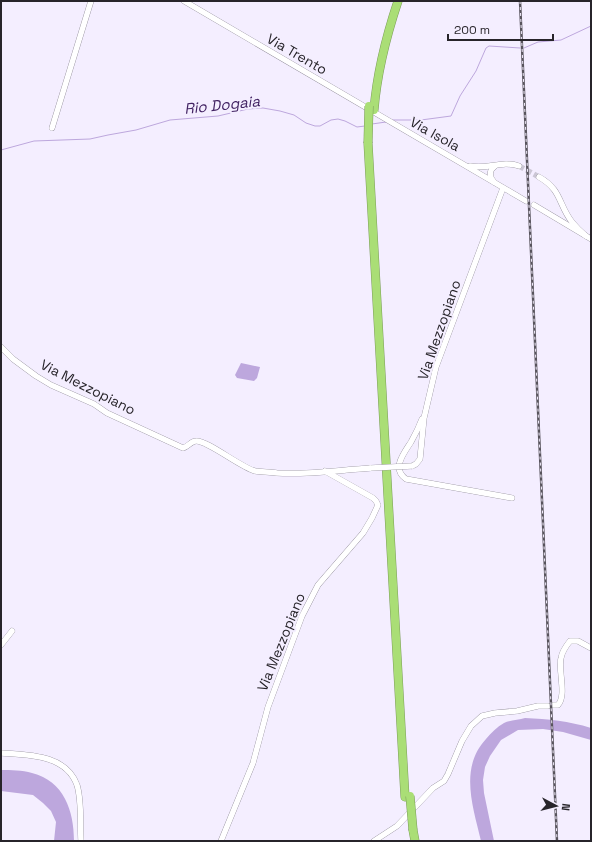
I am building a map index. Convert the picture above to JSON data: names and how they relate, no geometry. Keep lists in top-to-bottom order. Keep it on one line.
{"streets":{"street":["Via Trento","Via Isola","Via Mezzopiano"]},"crossings":[["Via Trento","Via Isola"]],"water":["Rio Dogaia"],"scale_bar":"200 m","north":"right"}
